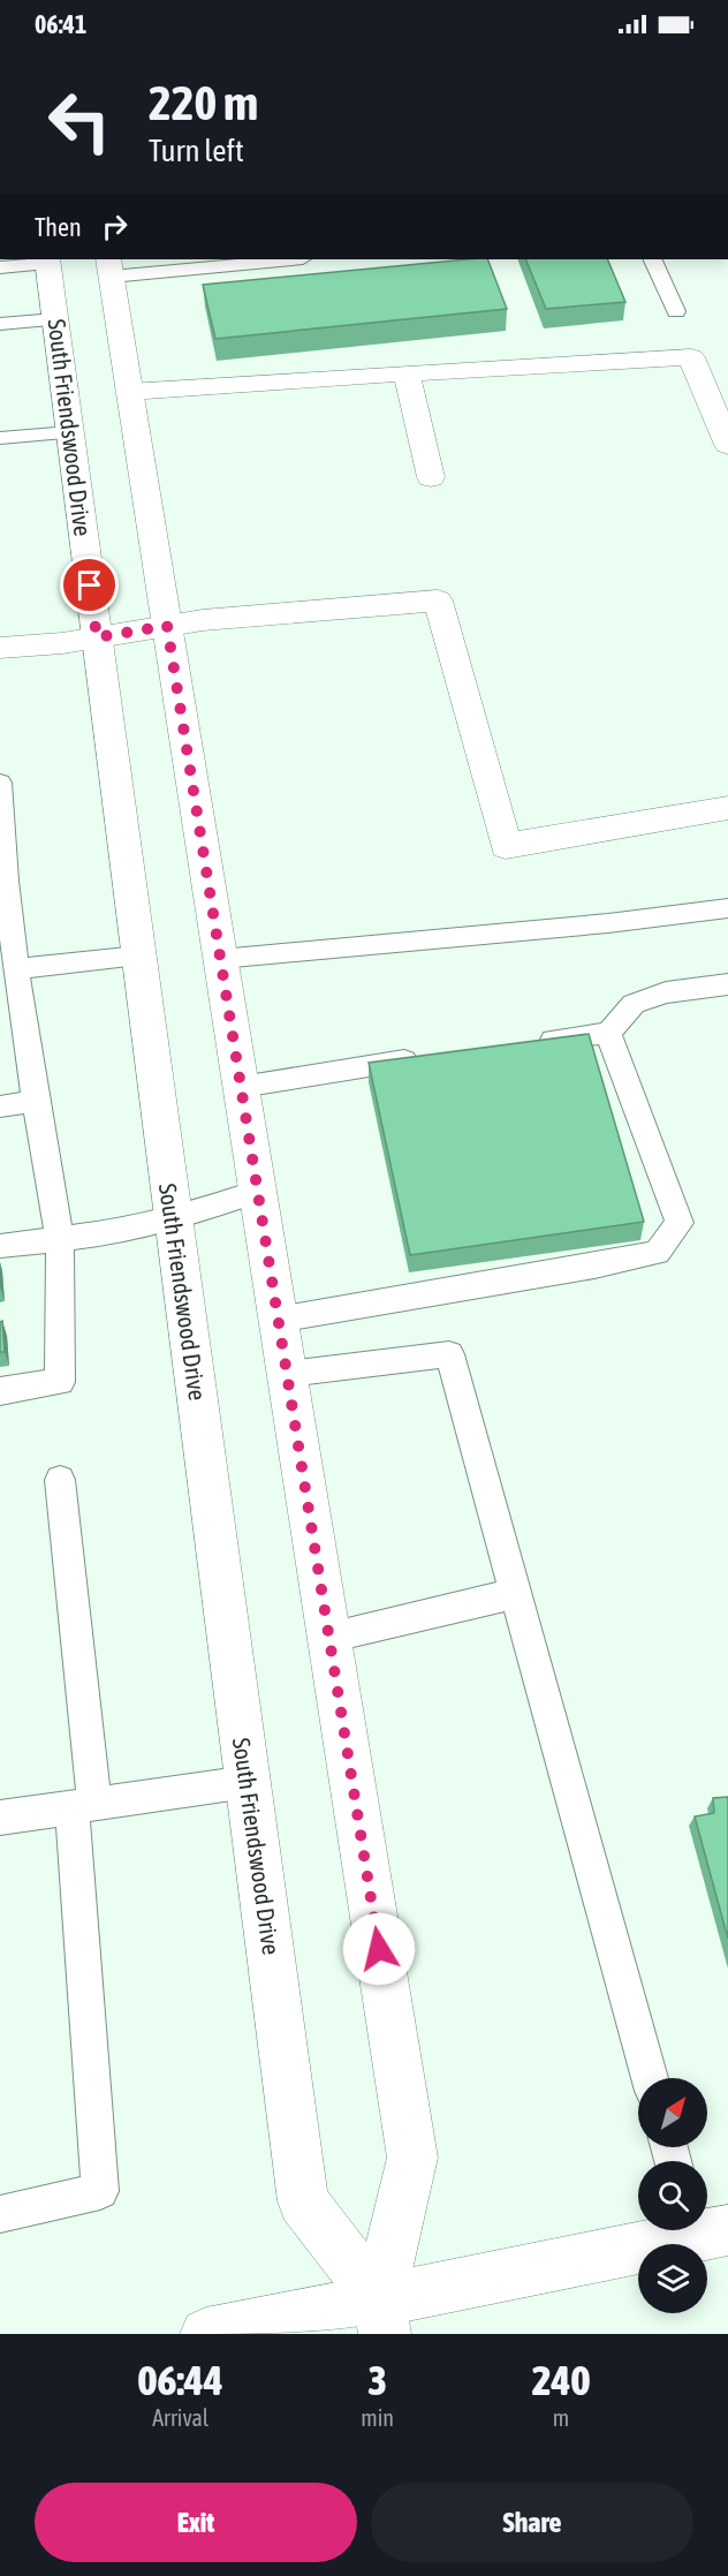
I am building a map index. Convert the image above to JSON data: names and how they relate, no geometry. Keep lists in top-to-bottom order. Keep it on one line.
{"streets":{"main road":["South Friendswood Drive"]},"north":"top right","page":{"status":"06:41","turn":["220 m","Turn left"],"then":"Then","eta":["06:44","Arrival","3","min","240","m"],"buttons":["Exit","Share"]}}
